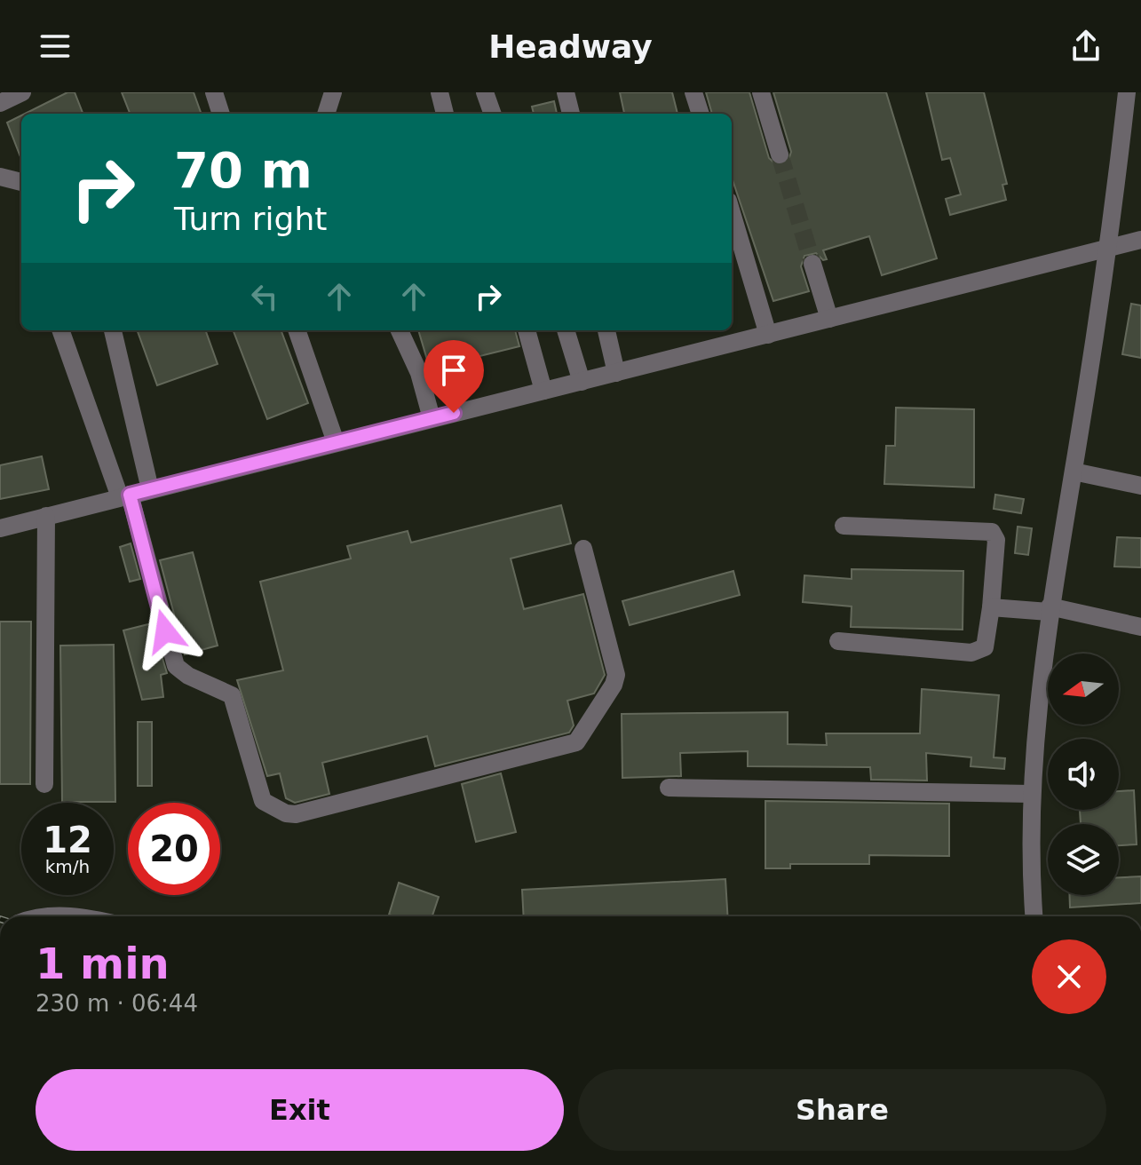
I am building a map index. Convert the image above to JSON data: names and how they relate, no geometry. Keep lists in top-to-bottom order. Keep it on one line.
{"north":"left","page":{"header":"Headway","turn":["70 m","Turn right"],"speed":"12 km/h","limit":"20","heading":["1 min","230 m · 06:44"],"buttons":["Exit","Share"]}}
